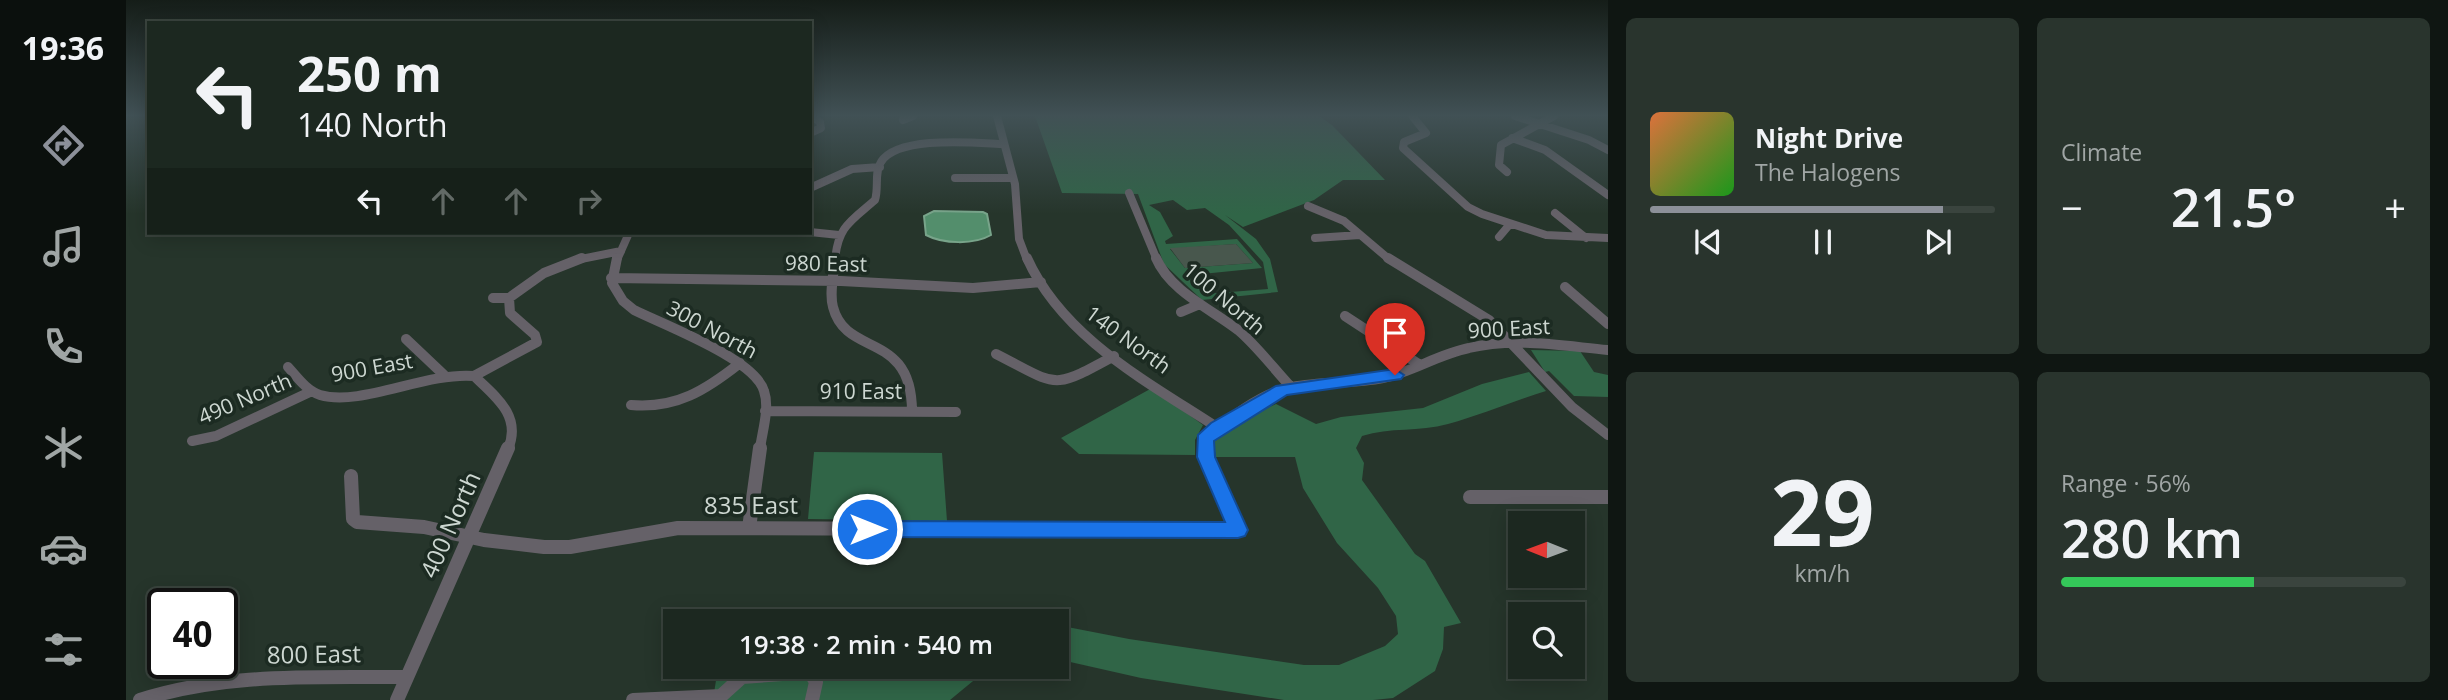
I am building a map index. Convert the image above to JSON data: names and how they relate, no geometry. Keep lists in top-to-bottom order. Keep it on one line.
{"streets":{"street":["980 East","100 North","900 East","300 North","140 North","910 East","490 North","835 East","400 North","800 East"]},"crossings":[["980 East","300 North"],["980 East","140 North"],["100 North","900 East"],["900 East","140 North"],["900 East","490 North"],["900 East","835 East"],["900 East","400 North"],["300 North","910 East"],["300 North","835 East"],["140 North","835 East"],["835 East","400 North"],["400 North","800 East"]],"north":"left","page":{"tabs":"19:36","tile":["Climate",["29","km/h"],["Range · 56%","280 km"]],"turn":["250 m","140 North"],"song":["Night Drive","The Halogens"],"heat":["−","21.5°","+"],"limit":"40","trip":"19:38 · 2 min · 540 m"}}
